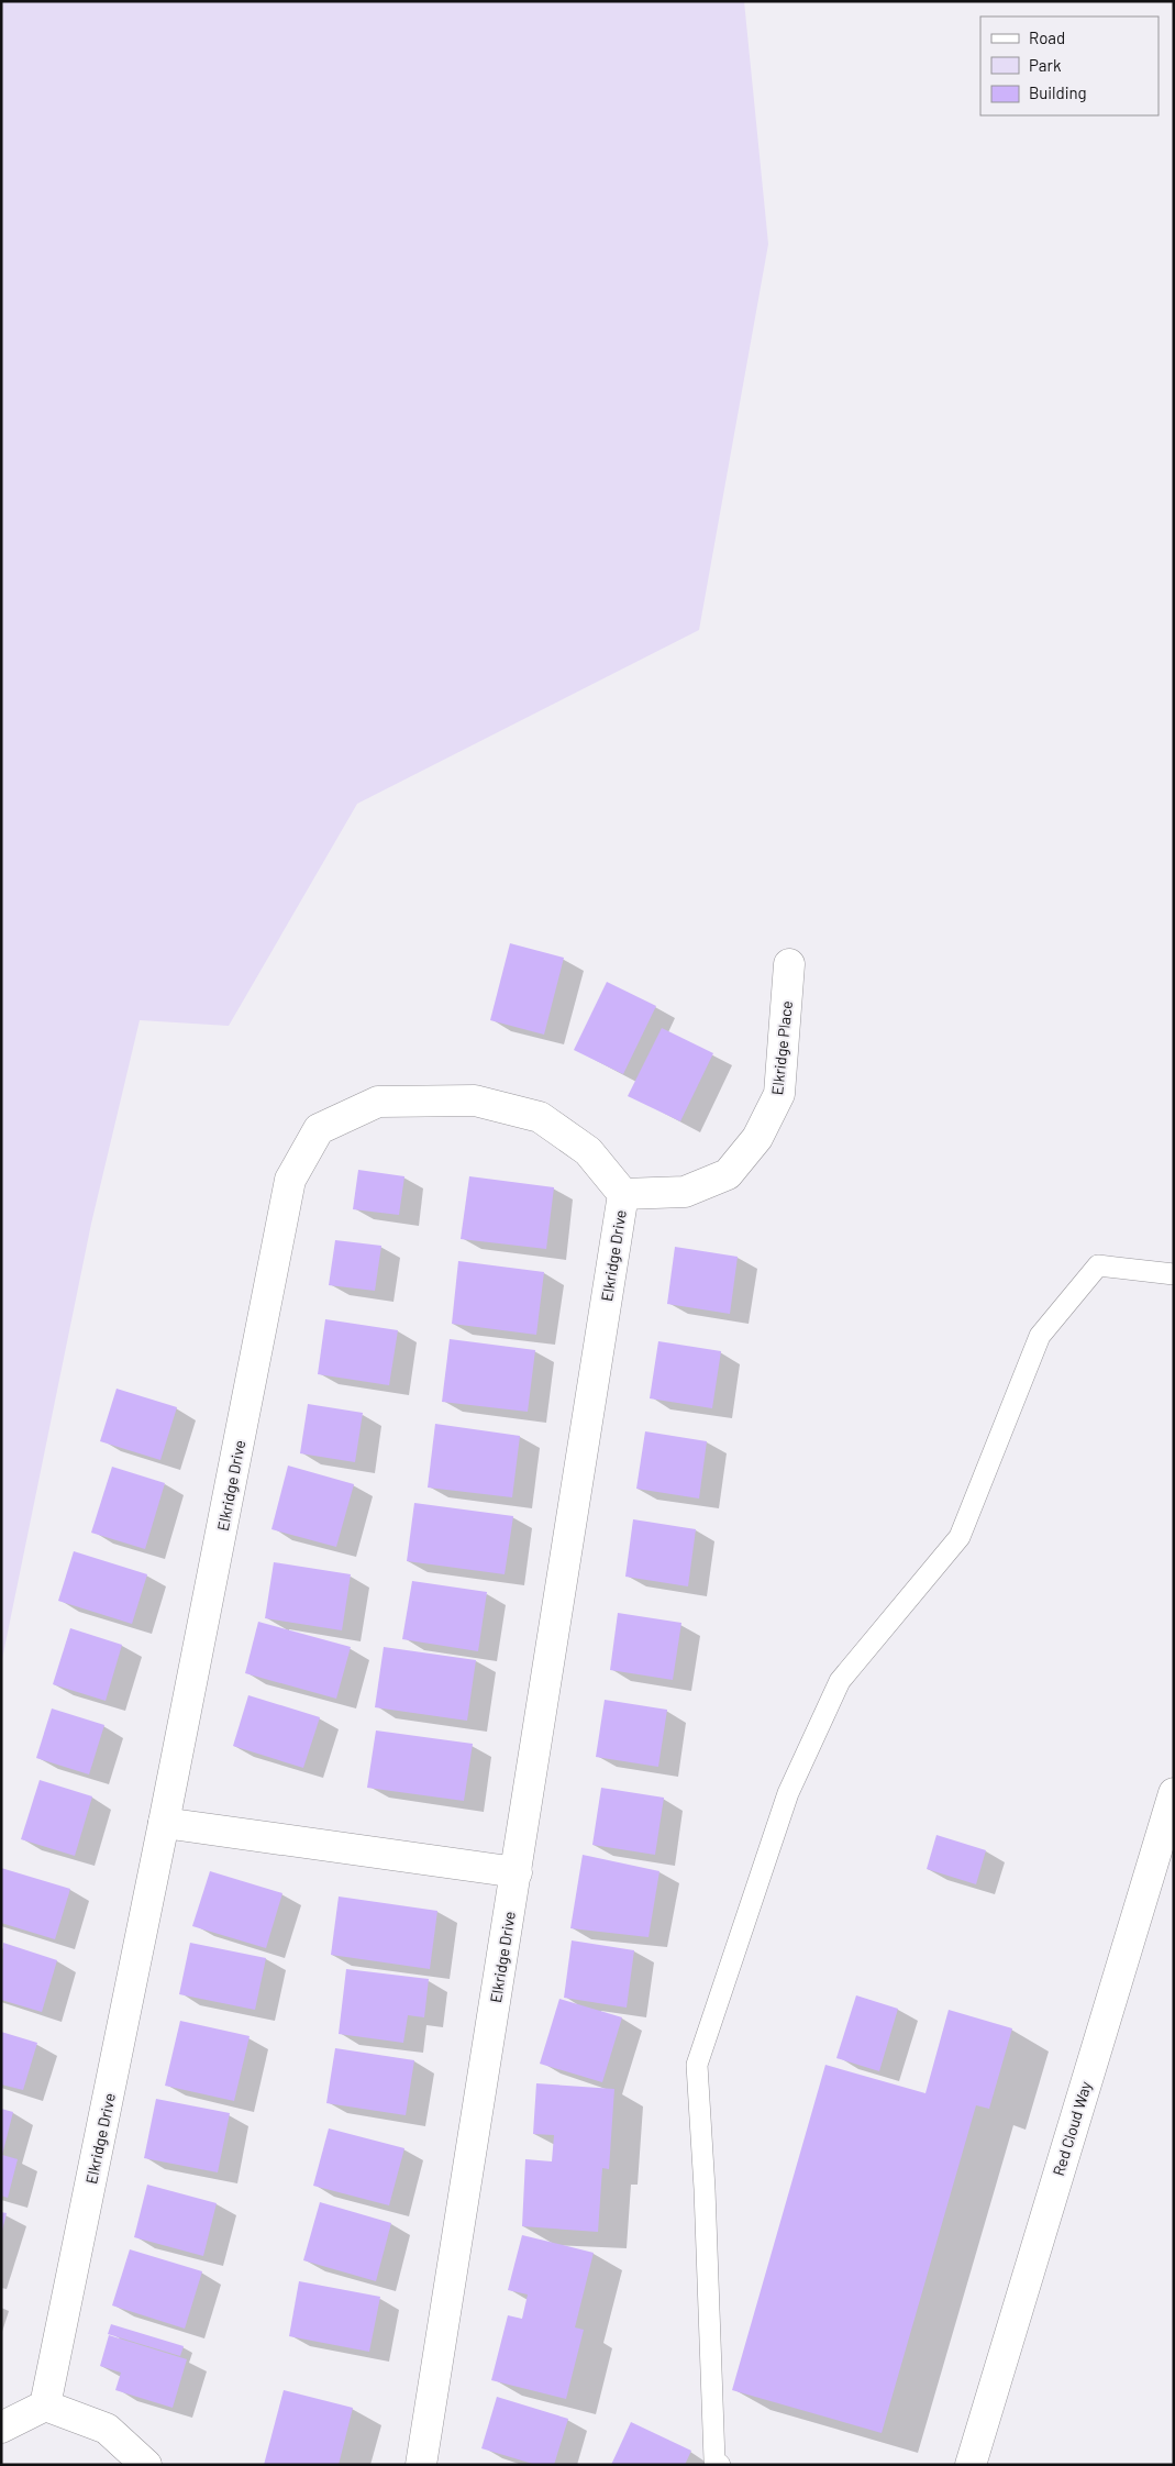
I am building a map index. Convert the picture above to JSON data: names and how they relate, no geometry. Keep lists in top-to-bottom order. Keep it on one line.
{"streets":{"street":["Elkridge Place","Elkridge Drive","Red Cloud Way"]},"crossings":[["Elkridge Place","Elkridge Drive"]],"legend":["Road","Park","Building"]}
